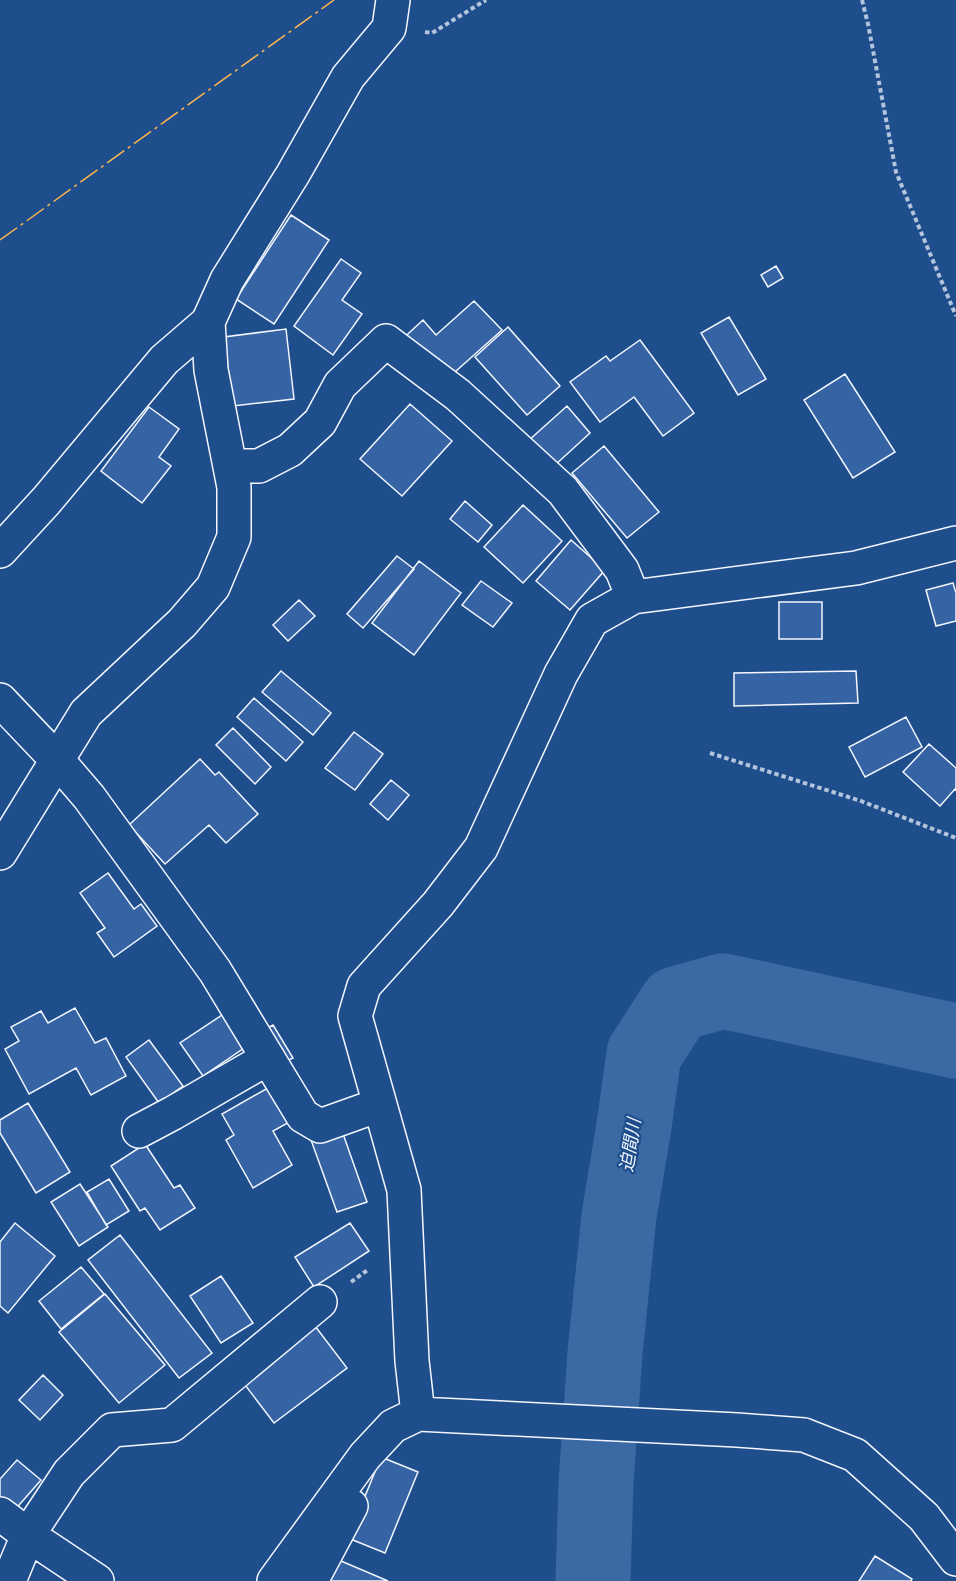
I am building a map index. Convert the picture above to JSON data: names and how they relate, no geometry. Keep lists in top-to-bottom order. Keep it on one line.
{"water":["迫間川"]}
